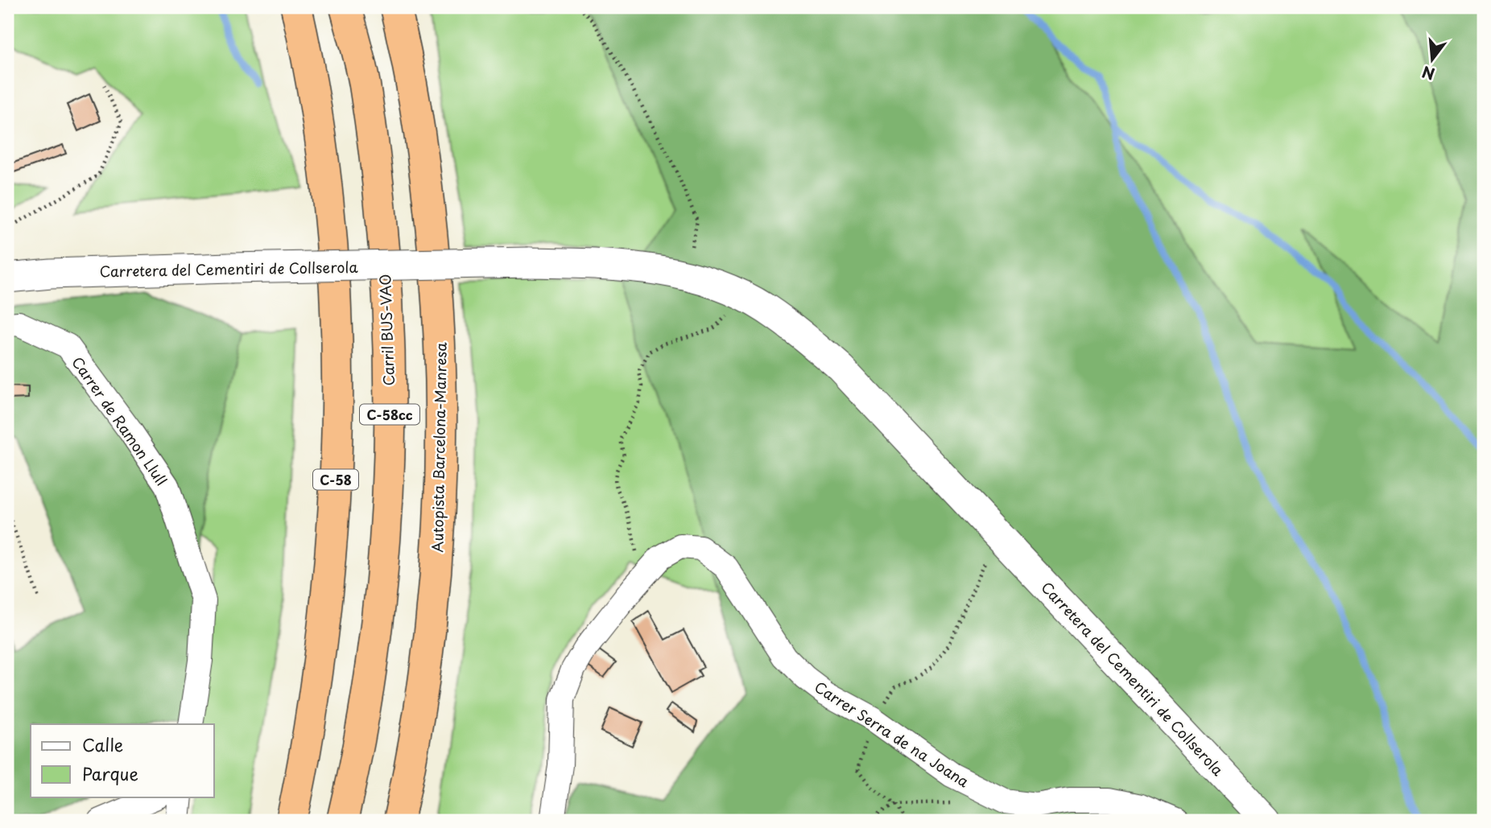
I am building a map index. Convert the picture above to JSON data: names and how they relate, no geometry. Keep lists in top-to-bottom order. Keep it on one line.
{"streets":{"highway":["Carril BUS-VAO","C-58cc","Autopista Barcelona-Manresa","C-58"],"street":["Carretera del Cementiri de Collserola","Carrer de Ramon Llull","Carrer Serra de na Joana"]},"legend":["Calle","Parque"],"north":"bottom"}
